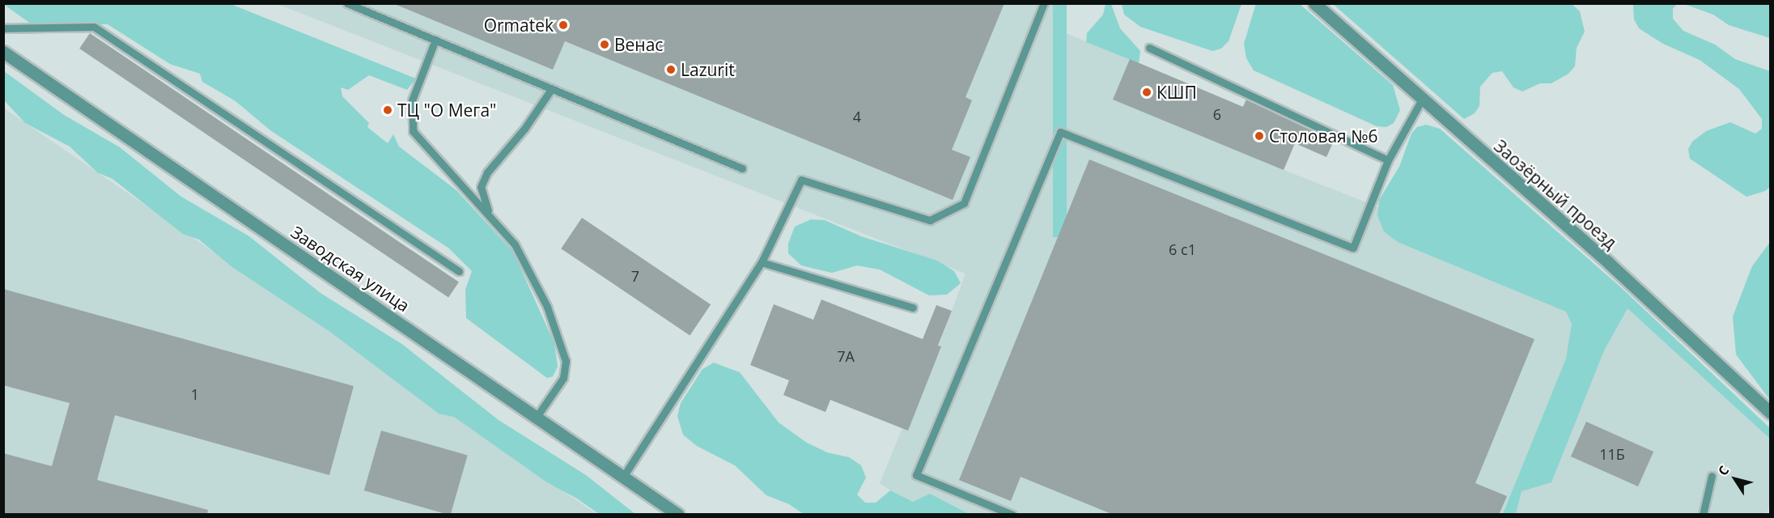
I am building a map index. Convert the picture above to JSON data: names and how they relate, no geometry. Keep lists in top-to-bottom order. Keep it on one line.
{"streets":{"street":["Заозёрный проезд","Заводская улица"]},"places":["Ormatek","Венас","Lazurit","КШП","ТЦ \"О Мега\"","Столовая №6"],"house_numbers":["6","4","6 с1","7","7А","1","11Б"],"north":"top left"}
